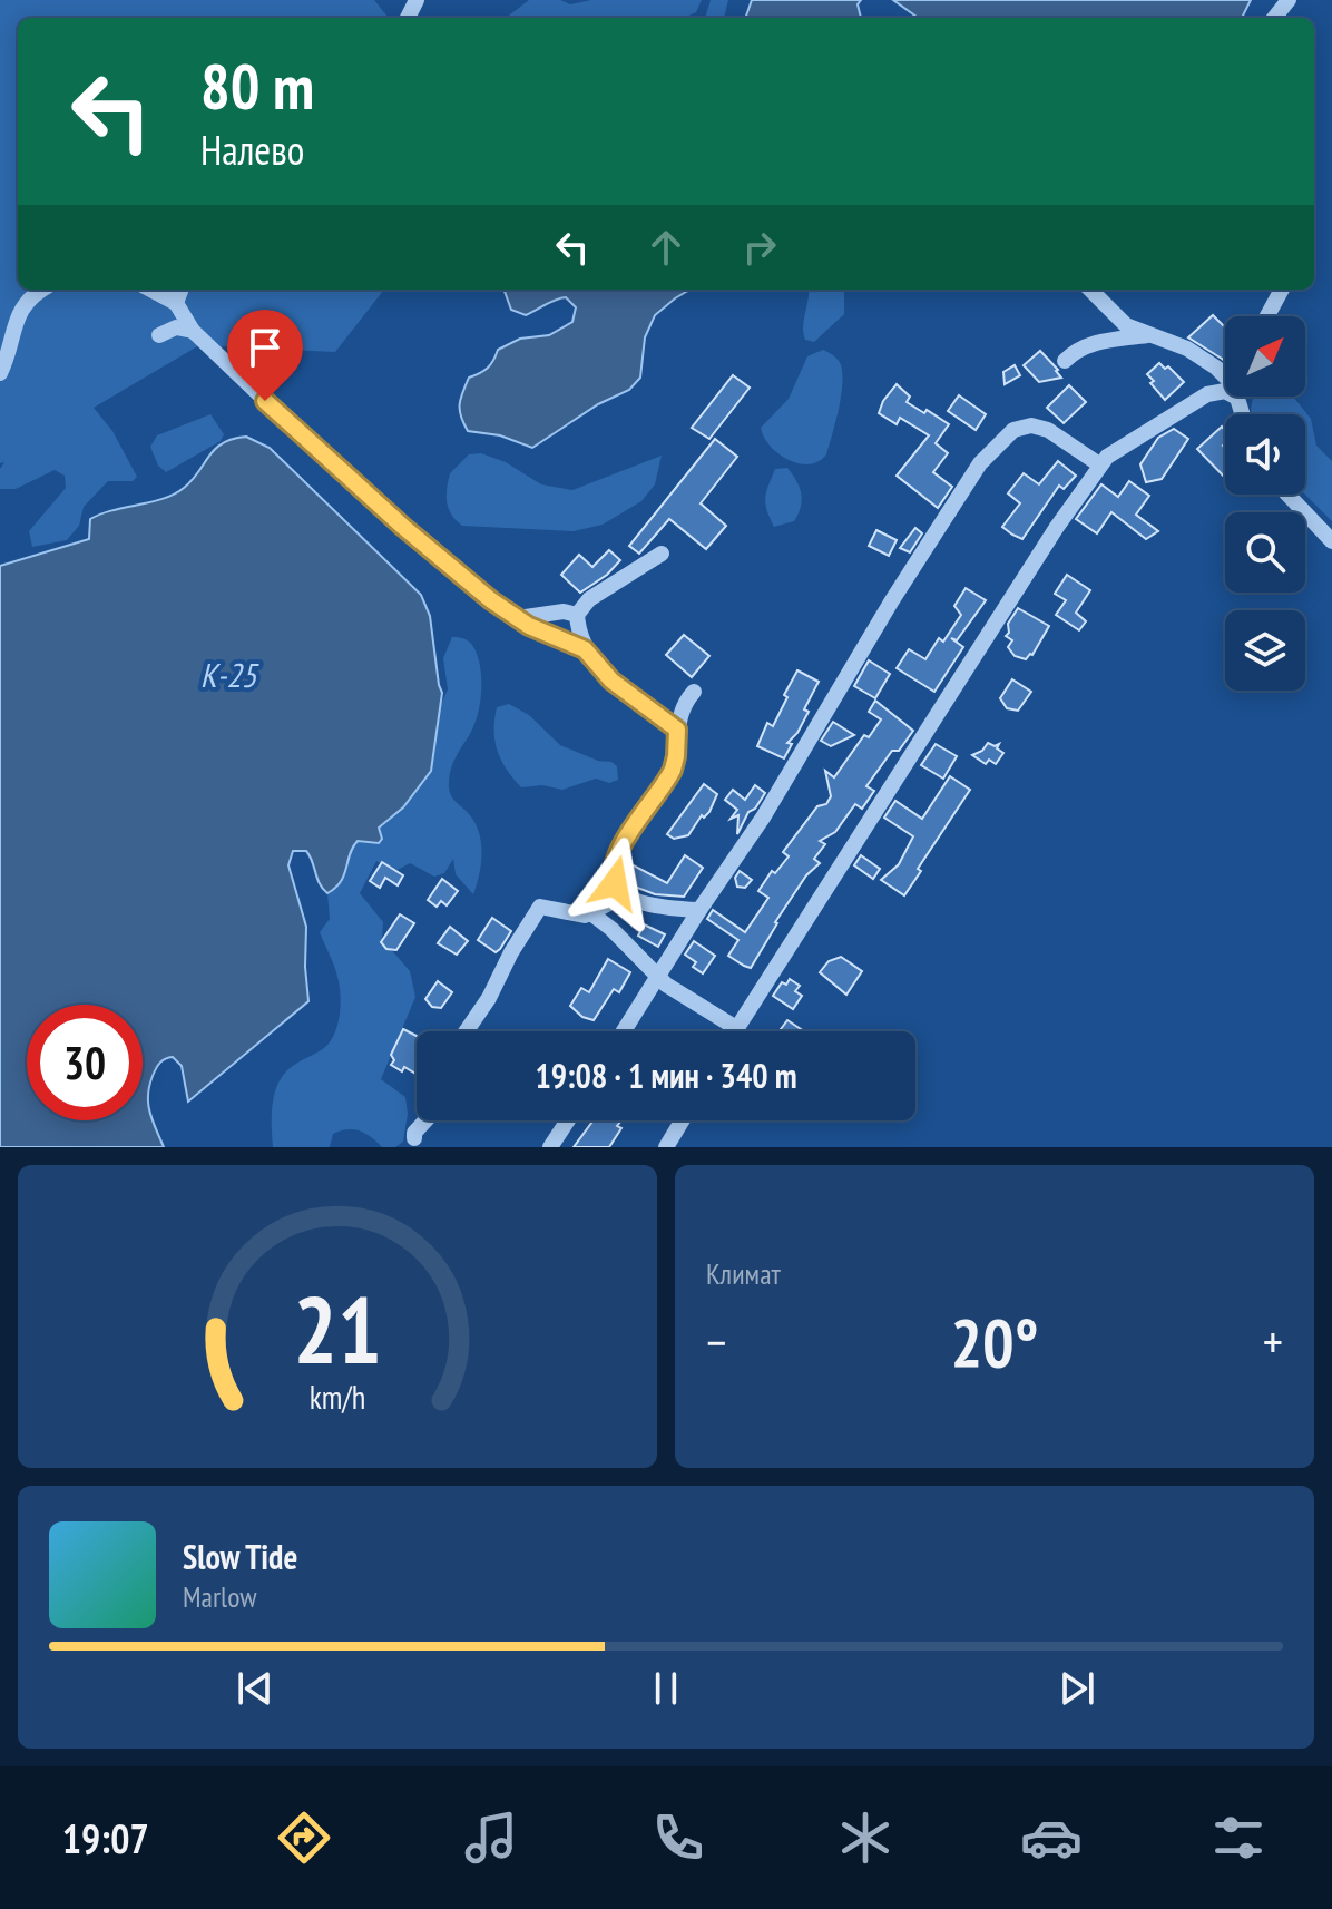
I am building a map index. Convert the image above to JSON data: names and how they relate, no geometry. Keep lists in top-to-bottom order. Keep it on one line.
{"water":["К-25"],"north":"top right","page":{"turn":["80 m","Налево"],"limit":"30","trip":"19:08 · 1 мин · 340 m","tile":"Климат","heat":["−","20°","+"],"song":["Slow Tide","Marlow"],"tabs":"19:07","gauge":["21","km/h"]}}
